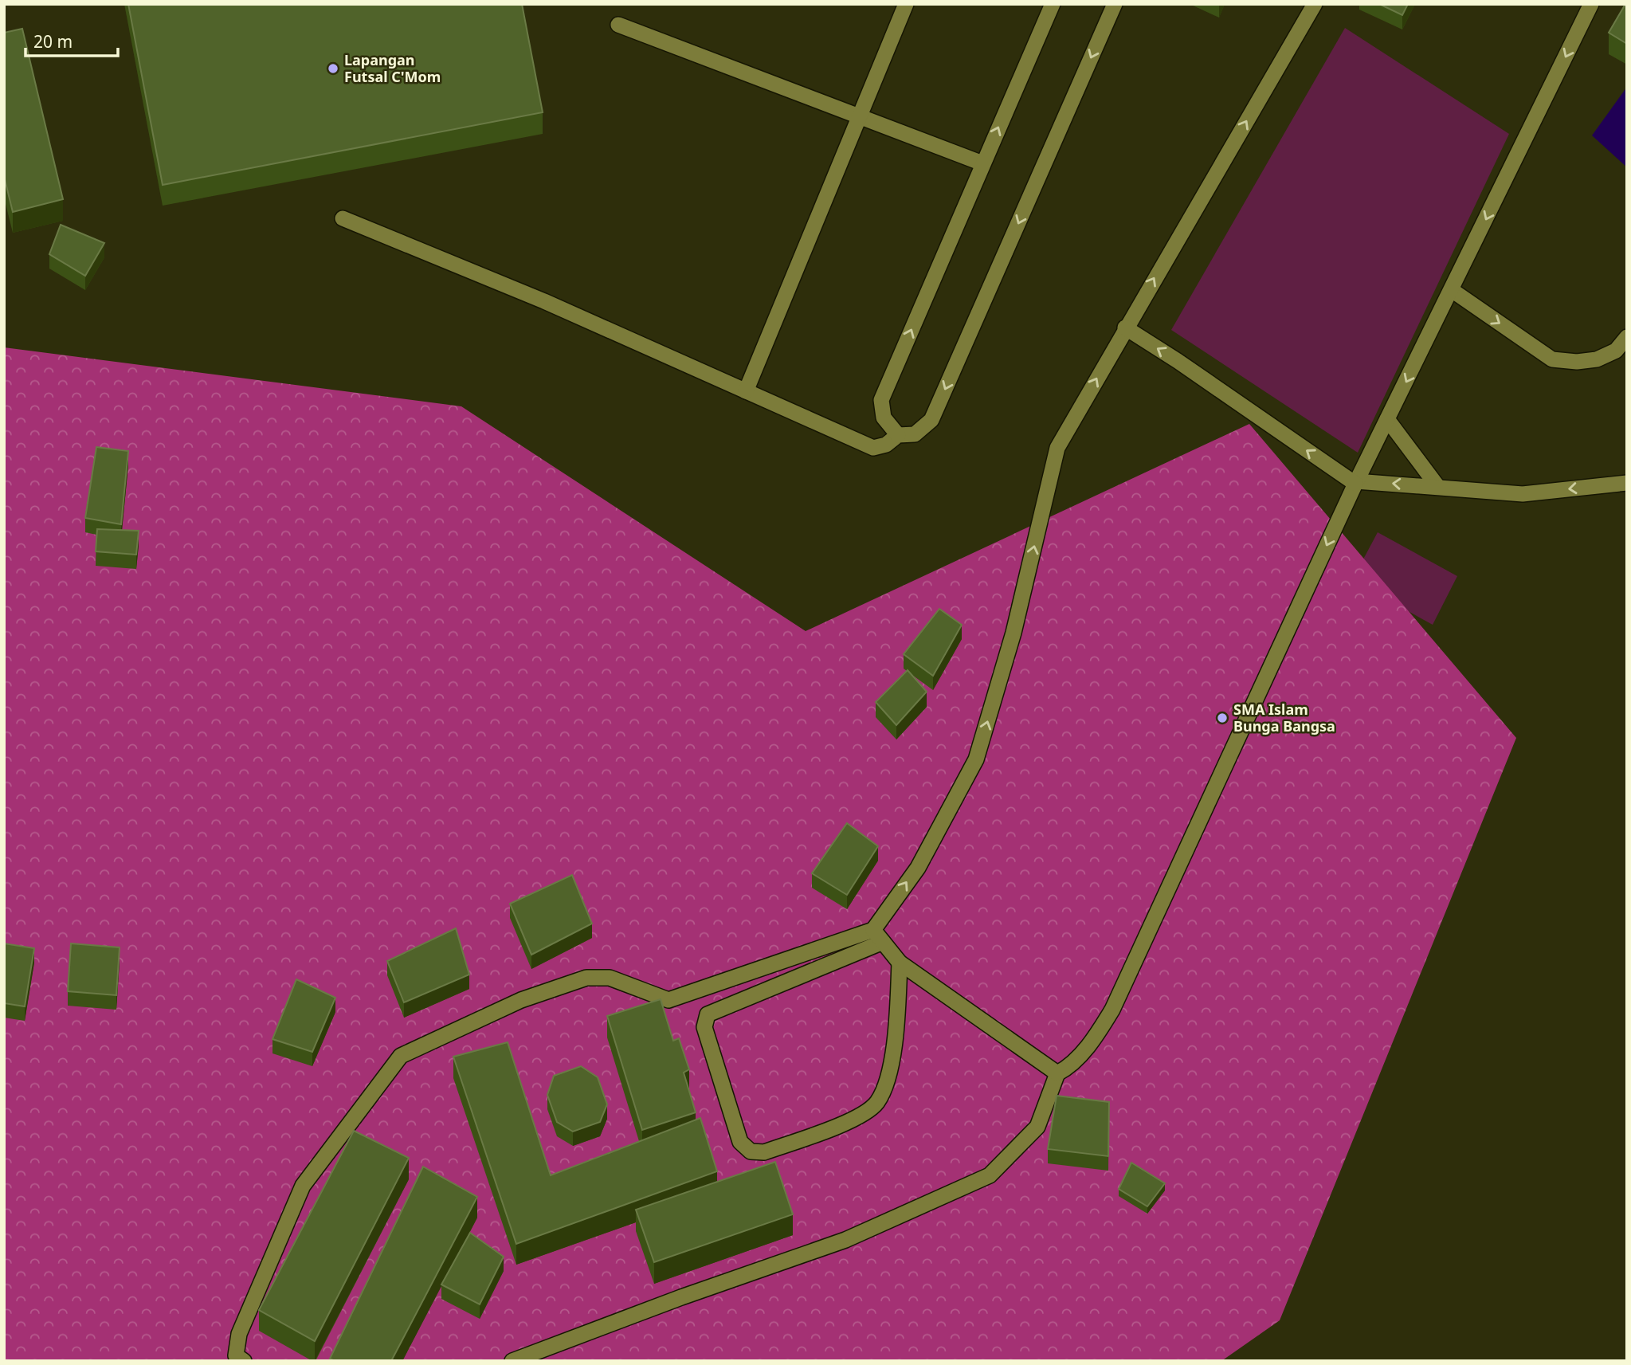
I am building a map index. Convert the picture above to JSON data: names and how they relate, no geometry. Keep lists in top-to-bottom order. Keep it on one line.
{"places":["Lapangan Futsal C'Mom","SMA Islam Bunga Bangsa"],"scale_bar":"20 m"}
